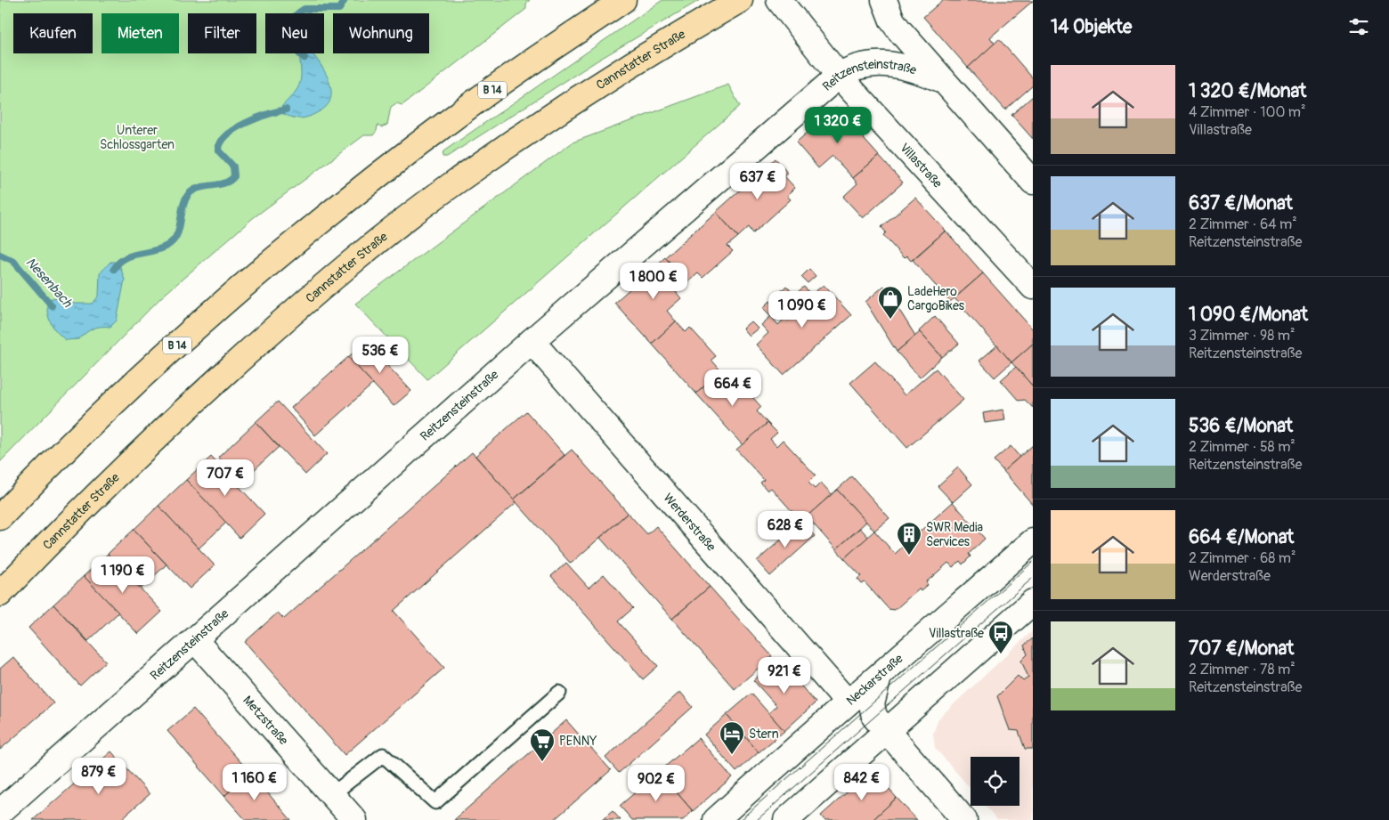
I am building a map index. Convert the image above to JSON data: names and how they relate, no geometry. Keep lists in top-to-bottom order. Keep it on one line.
{"streets":{"main road":["Cannstatter Straße","B 14"],"street":["Reitzensteinstraße","Villastraße","Werderstraße","Neckarstraße","Metzstraße"]},"crossings":[["Reitzensteinstraße","Villastraße"],["Reitzensteinstraße","Werderstraße"],["Reitzensteinstraße","Metzstraße"],["Werderstraße","Neckarstraße"]],"water":["Nesenbach"],"parks":["Unterer Schlossgarten"],"places":{"shop":["LadeHero CargoBikes"],"building":["SWR Media Services"],"bus stop":["Villastraße"],"hotel":["Stern"],"supermarket":["PENNY"]},"page":{"heading":"14 Objekte","chip":["Kaufen","Mieten","Filter","Neu","Wohnung"],"list":[{"name":"1 320 €/Monat","note":"4 Zimmer · 100 m² · Villastraße"},{"name":"637 €/Monat","note":"2 Zimmer · 64 m² · Reitzensteinstraße"},{"name":"1 090 €/Monat","note":"3 Zimmer · 98 m² · Reitzensteinstraße"},{"name":"536 €/Monat","note":"2 Zimmer · 58 m² · Reitzensteinstraße"},{"name":"664 €/Monat","note":"2 Zimmer · 68 m² · Werderstraße"},{"name":"707 €/Monat","note":"2 Zimmer · 78 m² · Reitzensteinstraße"}],"price":["1 320 €","637 €","1 800 €","1 090 €","536 €","664 €","707 €","628 €","1 190 €","921 €","879 €","1 160 €","842 €","902 €"]}}
